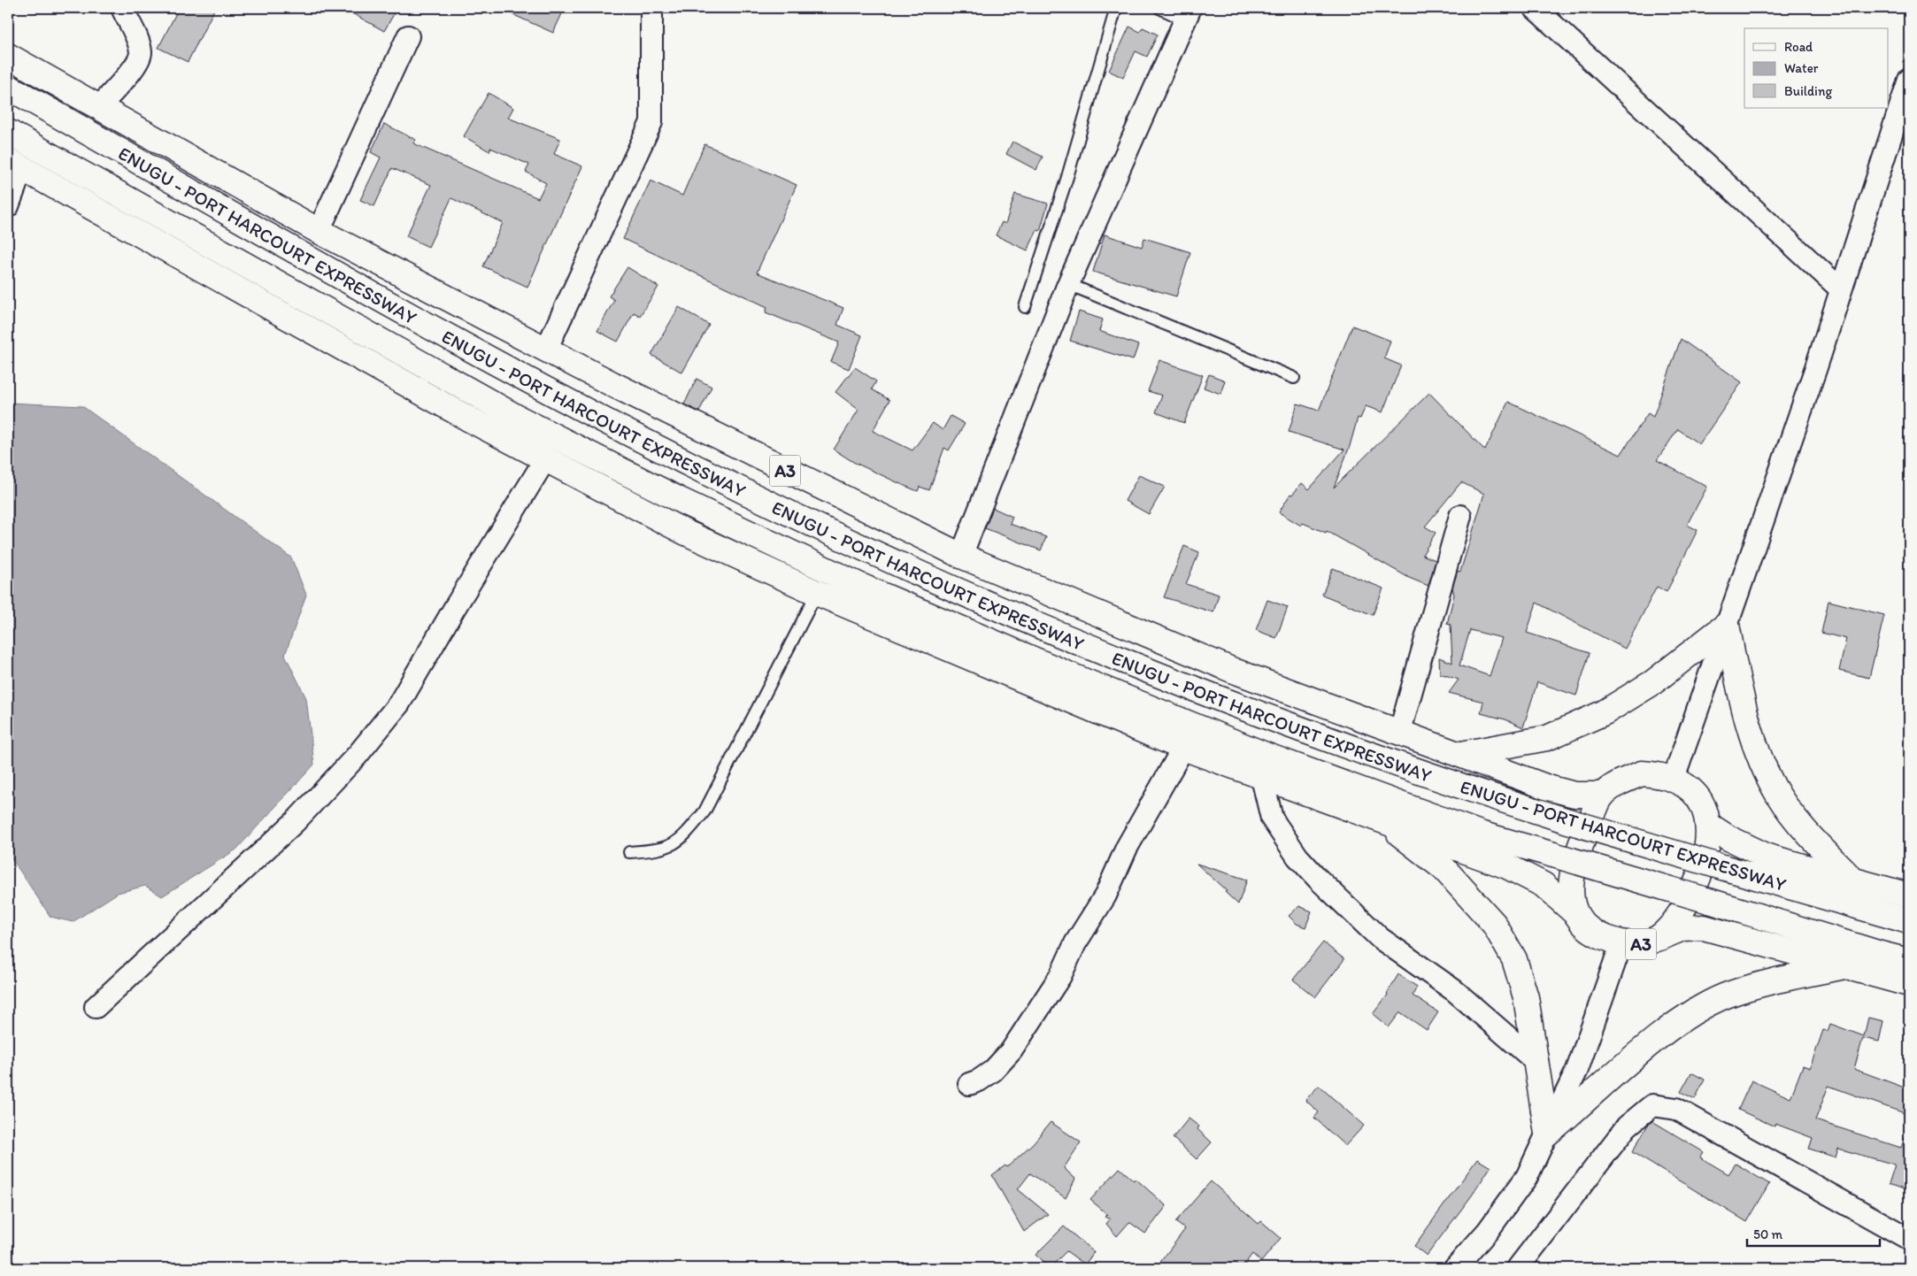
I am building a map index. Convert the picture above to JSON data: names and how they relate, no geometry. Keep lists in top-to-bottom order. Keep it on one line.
{"streets":{"main road":["ENUGU - PORT HARCOURT EXPRESSWAY","A3"]},"crossings":[["ENUGU - PORT HARCOURT EXPRESSWAY","A3"]],"legend":["Road","Water","Building"],"scale_bar":"50 m"}
